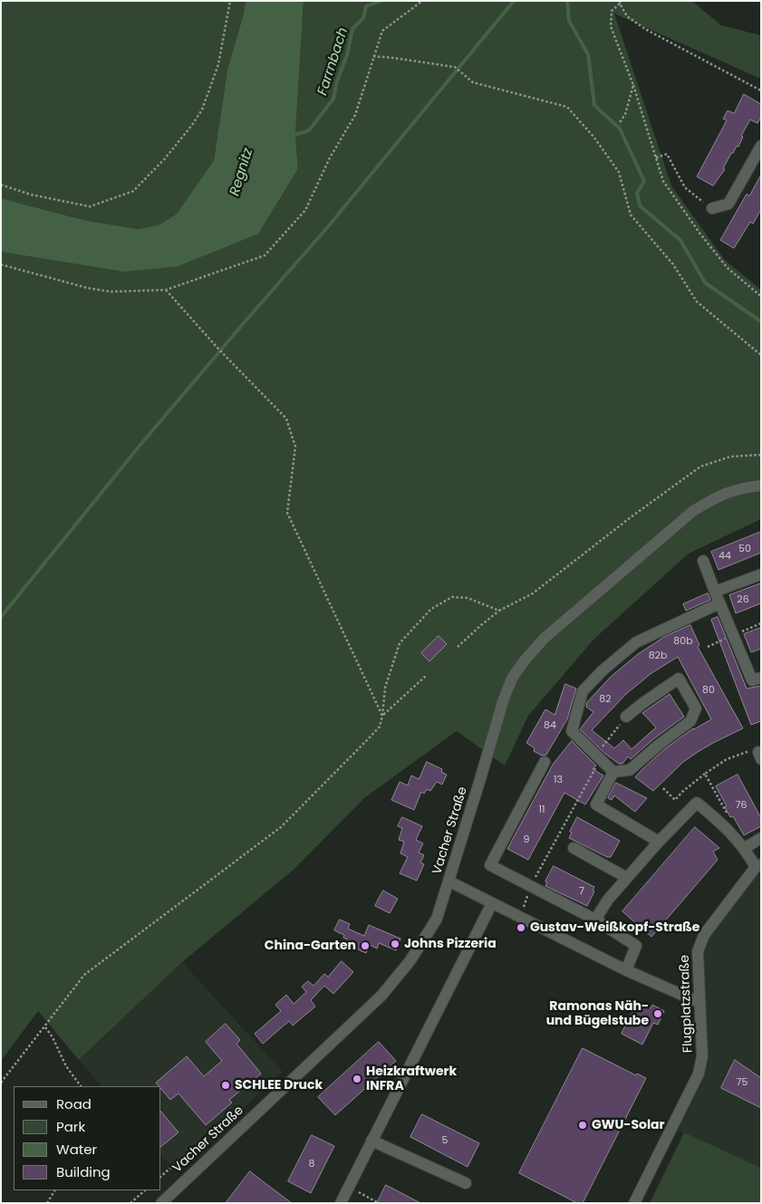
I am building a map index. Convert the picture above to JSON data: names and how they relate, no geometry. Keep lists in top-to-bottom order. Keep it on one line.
{"streets":{"street":["Vacher Straße","Flugplatzstraße"]},"water":["Farrnbach","Regnitz"],"places":["Gustav-Weißkopf-Straße","Johns Pizzeria","China-Garten","Ramonas Näh- und Bügelstube","Heizkraftwerk INFRA","SCHLEE Druck","GWU-Solar"],"house_numbers":["50","44","26","80b","82b","80","82","84","13","76","11","9","7","75","5","8"],"legend":["Road","Park","Water","Building"]}
